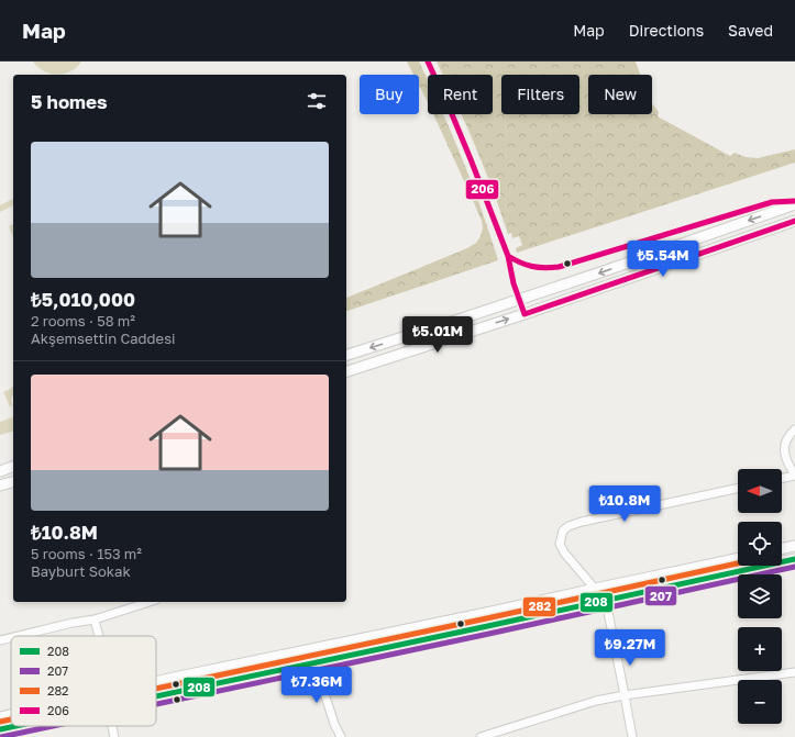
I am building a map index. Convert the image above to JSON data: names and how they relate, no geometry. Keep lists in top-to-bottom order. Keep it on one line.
{"lines":["transit line 206","transit line 208","transit line 282","transit line 207"],"legend":["208","207","282","206"],"north":"left","page":{"header":"Map","nav":["Map","Directions","Saved"],"chip":["Buy","Rent","Filters","New"],"heading":"5 homes","list":[{"name":"₺5,010,000","note":"2 rooms · 58 m² · Akşemsettin Caddesi"},{"name":"₺10.8M","note":"5 rooms · 153 m² · Bayburt Sokak"}],"price":["₺5.54M","₺5.01M","₺10.8M","₺9.27M","₺7.36M"],"map_buttons":["+","−"]}}
